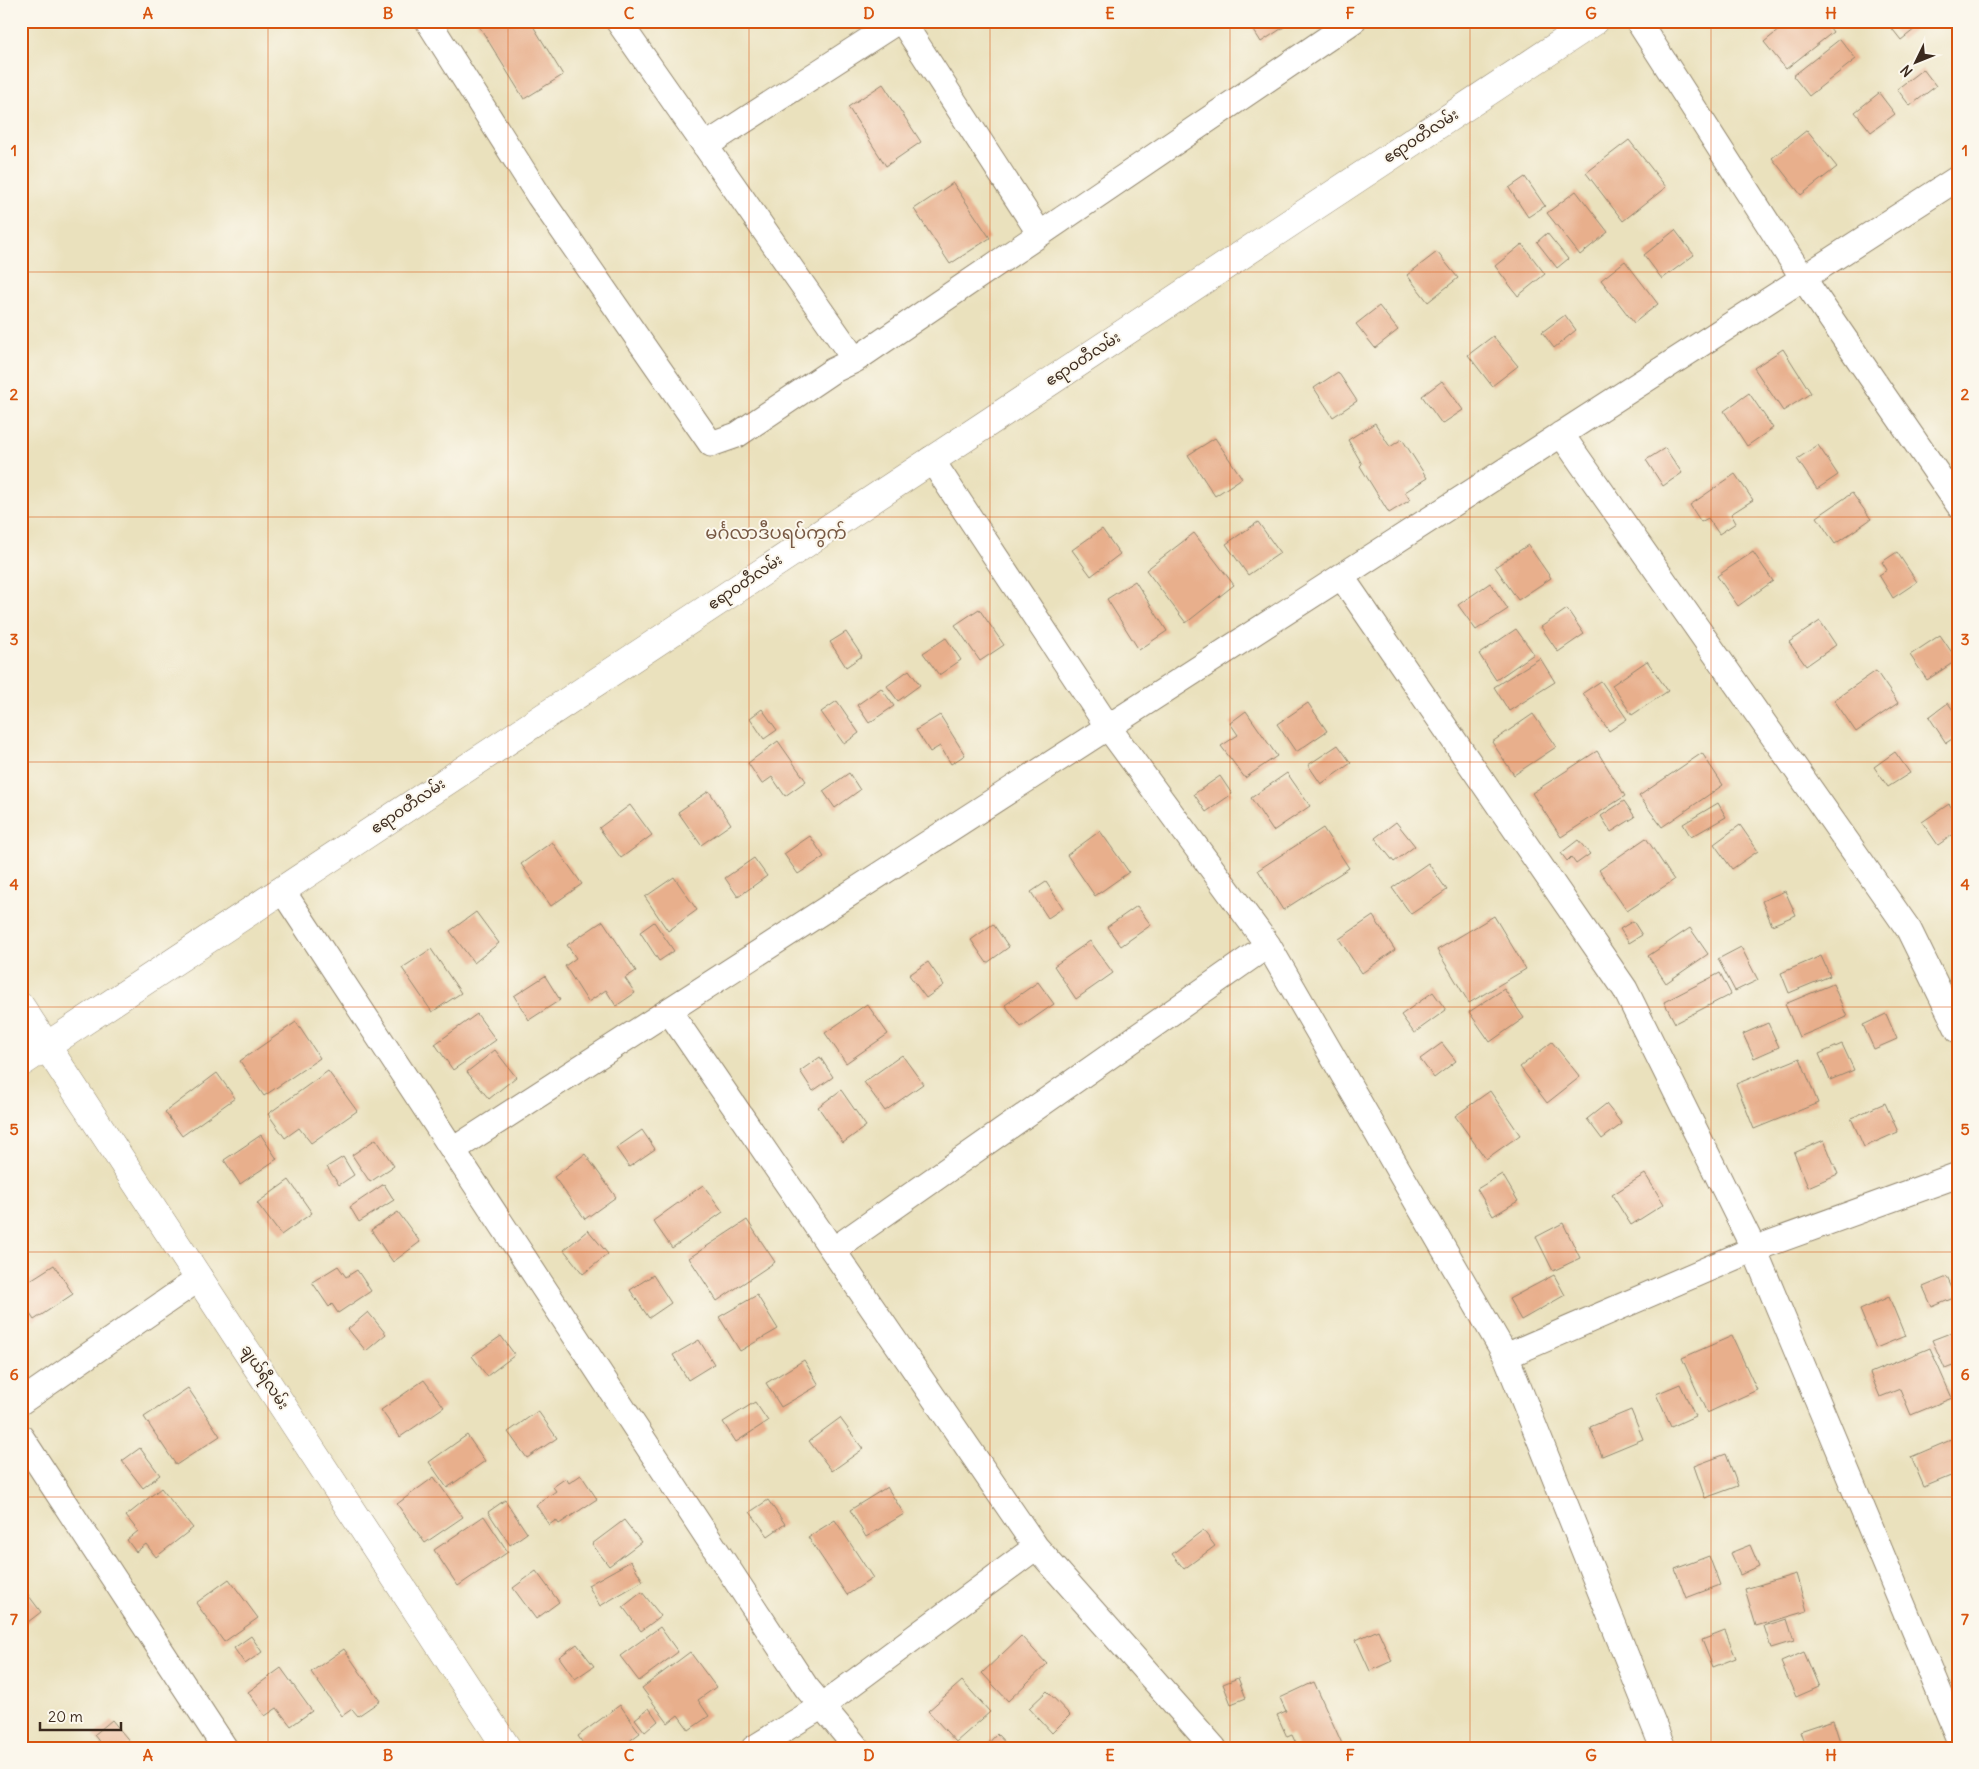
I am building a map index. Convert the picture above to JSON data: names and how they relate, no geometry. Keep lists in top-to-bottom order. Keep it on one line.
{"streets":{"street":["ဧရာဝတီလမ်း","ချယ်ရီလမ်း"]},"crossings":[["ဧရာဝတီလမ်း","ချယ်ရီလမ်း"]],"districts":["မင်္ဂလာဒီပရပ်ကွက်"],"scale_bar":"20 m","north":"bottom left","grid":{"columns":["A","B","C","D","E","F","G","H"],"rows":["1","2","3","4","5","6","7"]}}
